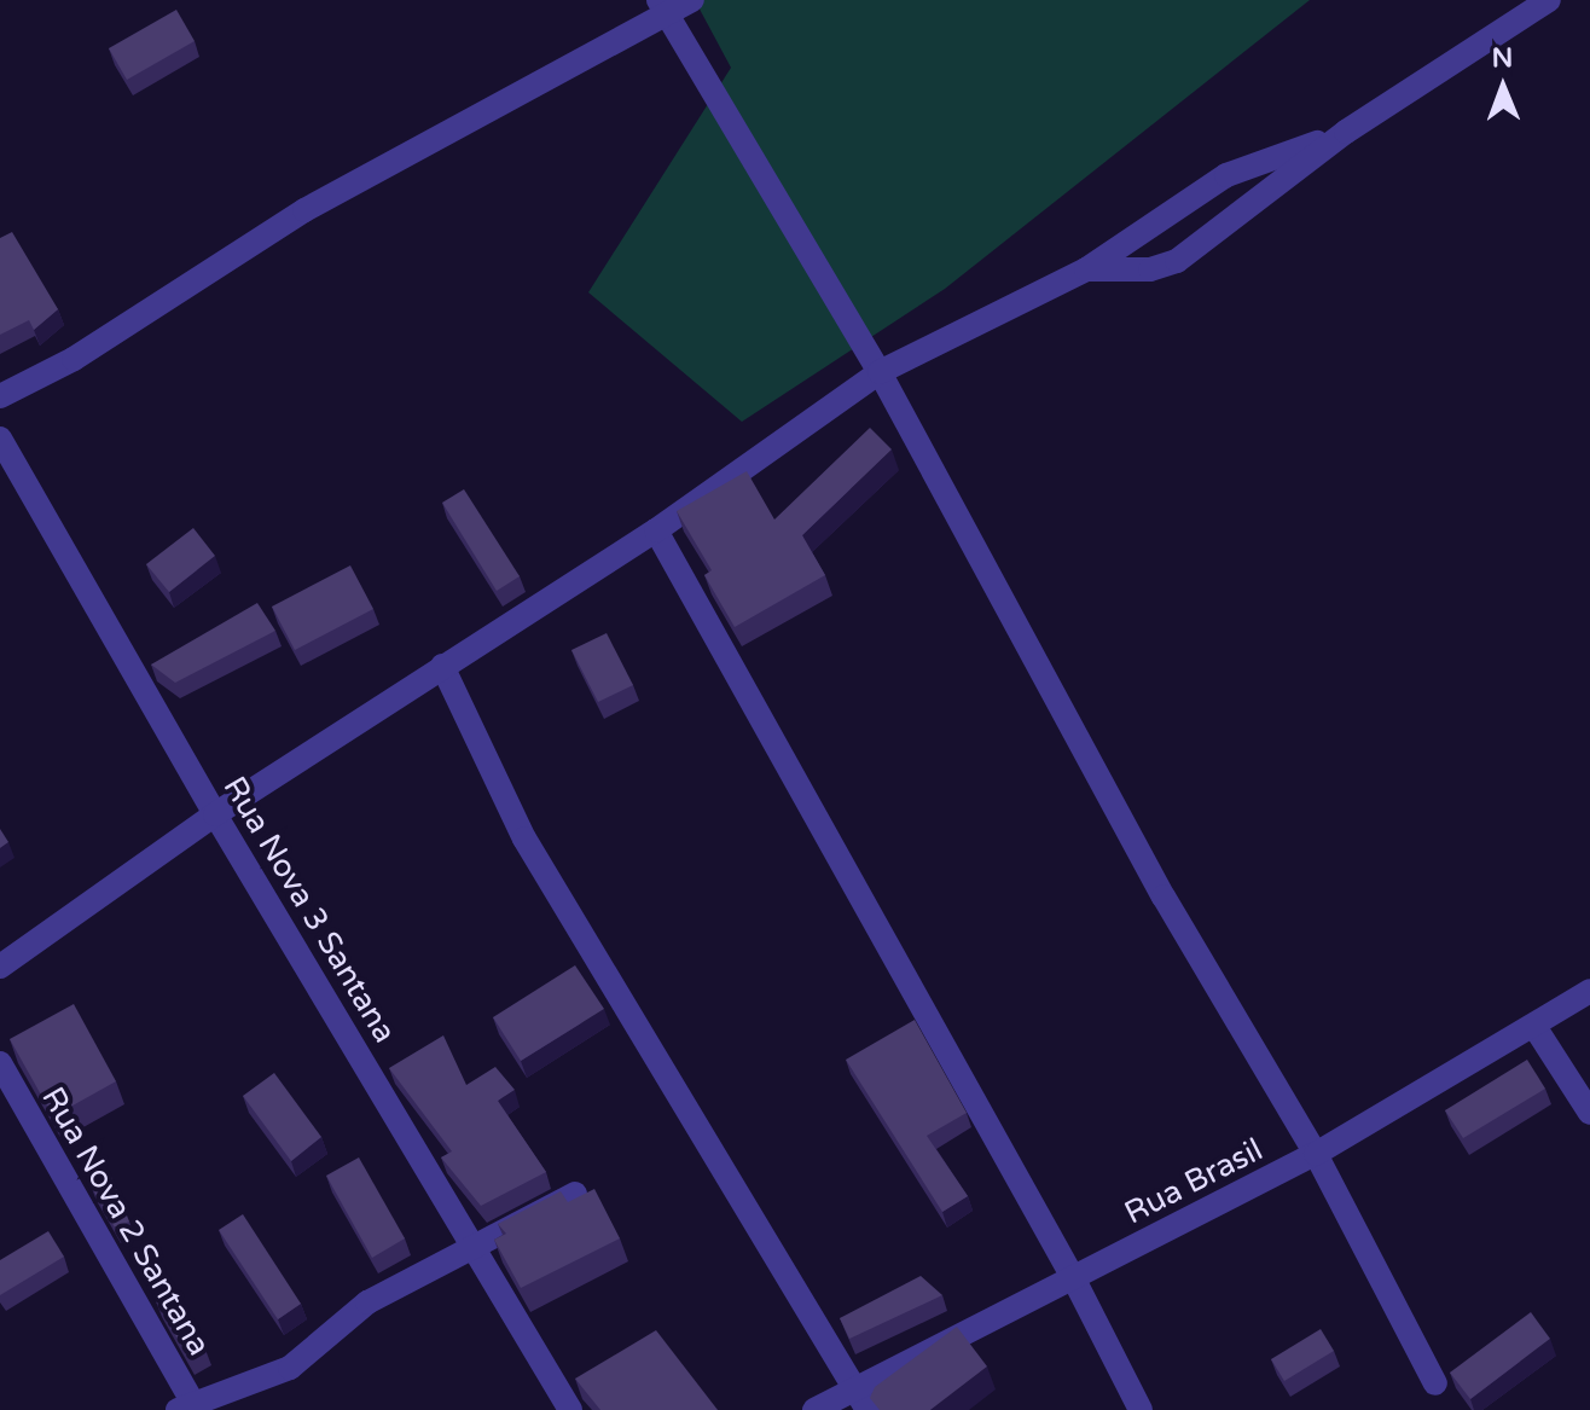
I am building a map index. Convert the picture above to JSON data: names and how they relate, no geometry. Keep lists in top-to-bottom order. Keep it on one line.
{"streets":{"street":["Rua Nova 3 Santana","Rua Brasil","Rua Nova 2 Santana"]},"north":"top"}
